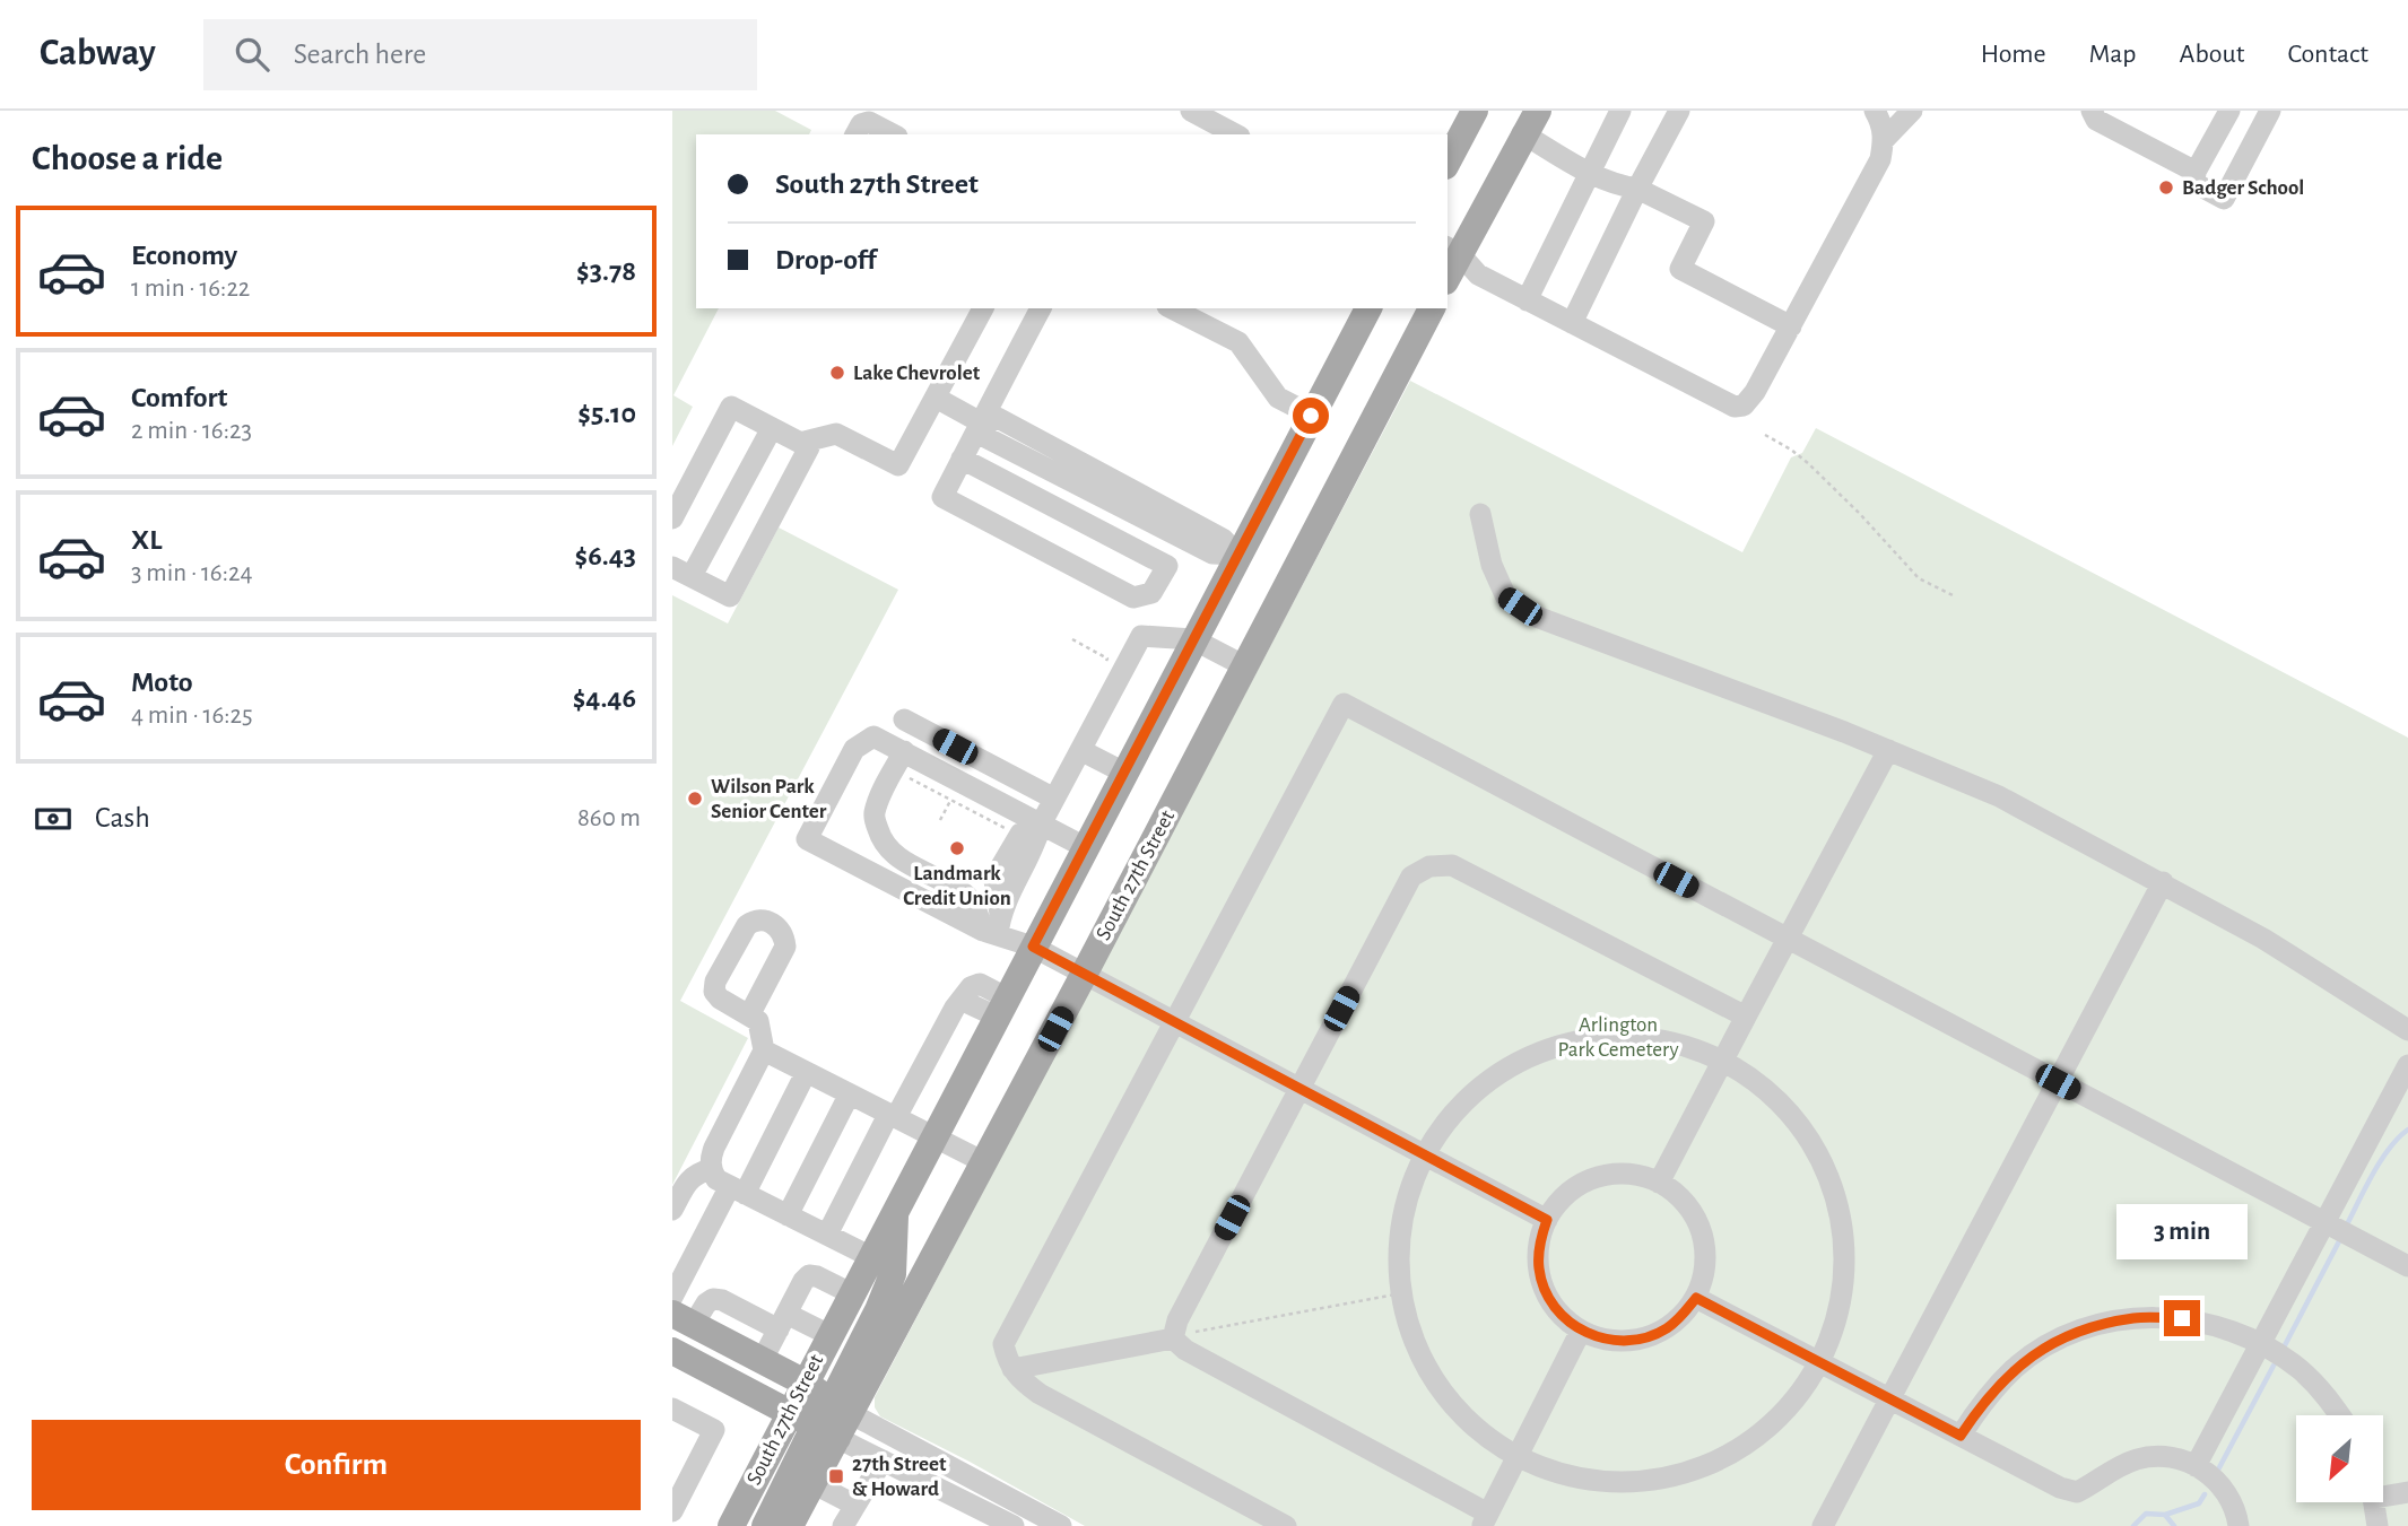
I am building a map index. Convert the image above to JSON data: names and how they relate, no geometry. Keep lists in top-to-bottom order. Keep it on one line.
{"streets":{"main road":["South 27th Street"]},"parks":["Arlington Park Cemetery"],"places":{"other":["Badger School","Lake Chevrolet","Wilson Park Senior Center","Landmark Credit Union"],"transit":["27th Street & Howard"]},"north":"bottom left","page":{"header":"Cabway","search":"Search here","nav":["Home","Map","About","Contact"],"heading":"Choose a ride","banner":["South 27th Street","Drop-off"],"list":[{"name":"Economy","note":"1 min · 16:22","value":"$3.78"},{"name":"Comfort","note":"2 min · 16:23","value":"$5.10"},{"name":"XL","note":"3 min · 16:24","value":"$6.43"},{"name":"Moto","note":"4 min · 16:25","value":"$4.46"}],"pay":["Cash","860 m"],"bubble":"3 min","buttons":"Confirm"}}
